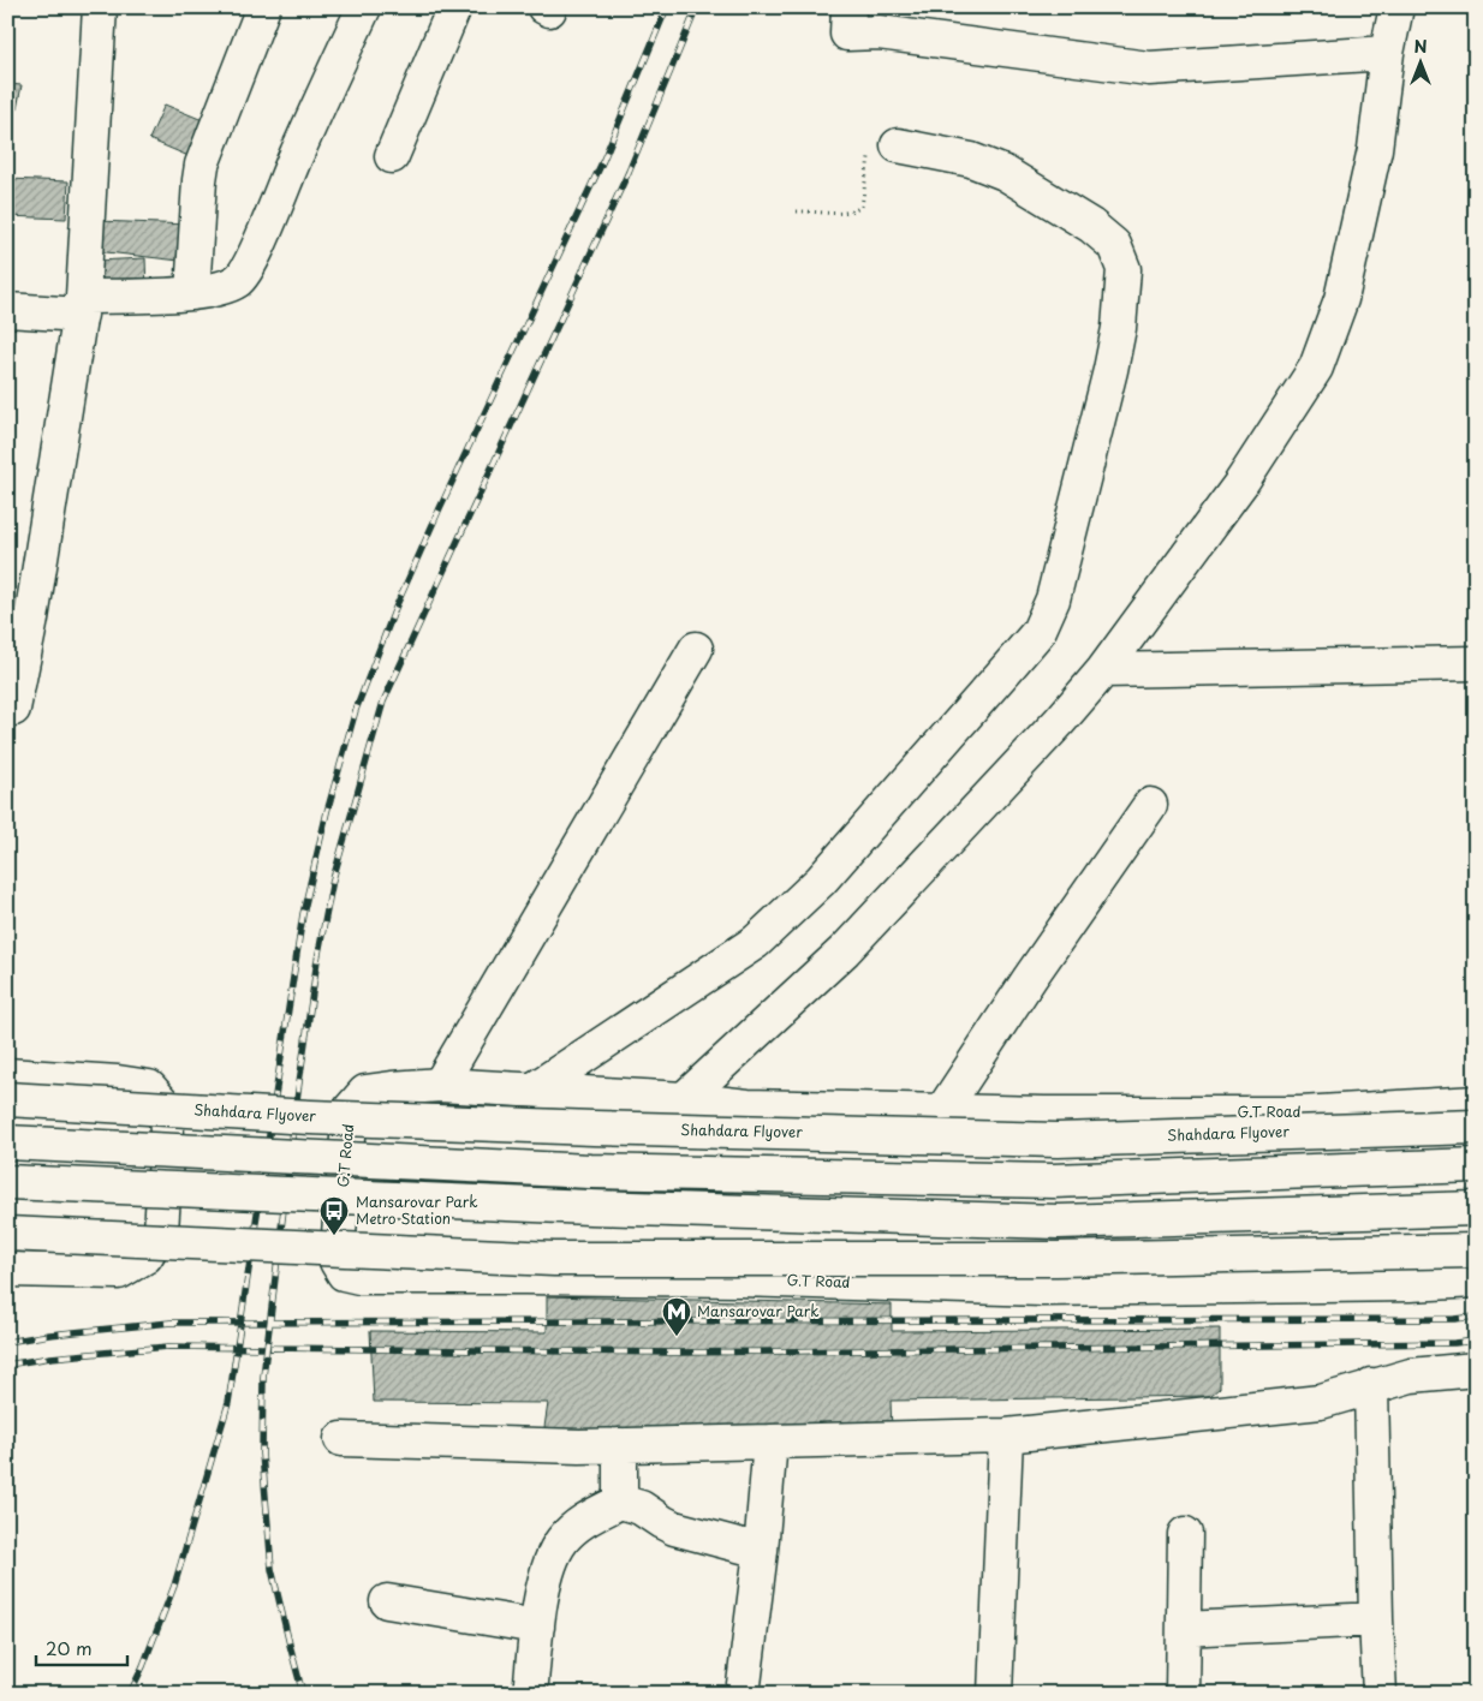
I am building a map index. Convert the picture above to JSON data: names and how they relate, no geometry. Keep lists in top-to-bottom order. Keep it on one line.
{"streets":{"main road":["G.T Road","Shahdara Flyover"]},"places":{"bus stop":["Mansarovar Park Metro Station"],"metro station":["Mansarovar Park"]},"scale_bar":"20 m","north":"top"}
